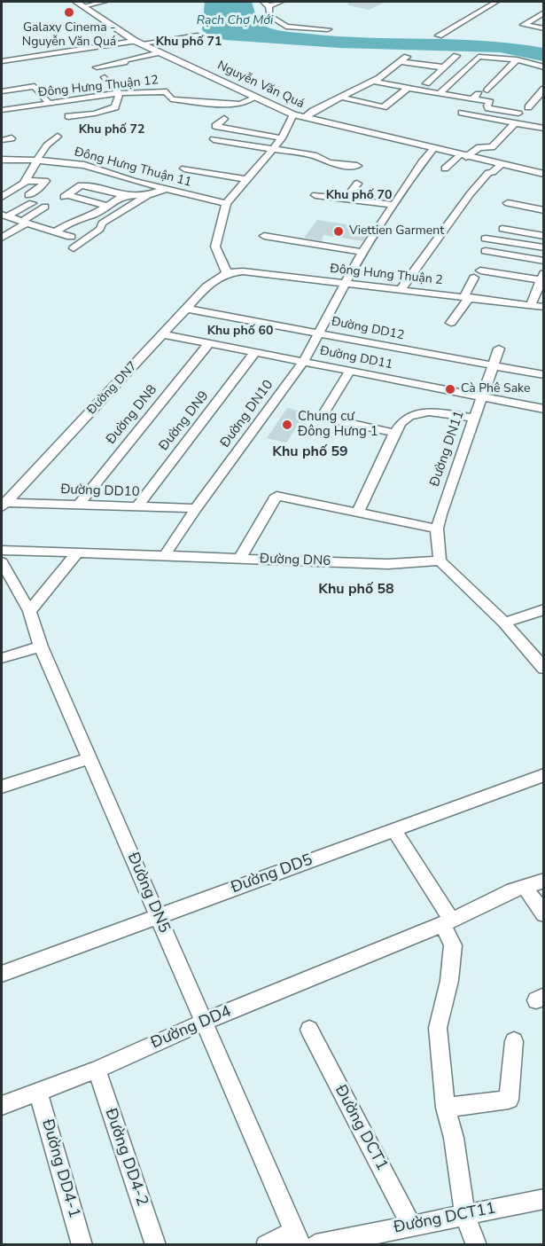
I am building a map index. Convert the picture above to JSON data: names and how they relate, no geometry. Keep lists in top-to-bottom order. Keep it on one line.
{"streets":{"main road":["Nguyễn Văn Quá"],"street":["Đông Hưng Thuận 12","Đông Hưng Thuận 11","Đông Hưng Thuận 2","Đường DD12","Đường DD11","Đường DN7","Đường DN10","Đường DN8","Đường DN9","Đường DN11","Đường DD10","Đường DN6","Đường DD5","Đường DN5","Đường DD4","Đường DCT1","Đường DD4-2","Đường DD4-1","Đường DCT11"]},"crossings":[["Nguyễn Văn Quá","Đông Hưng Thuận 12"],["Nguyễn Văn Quá","Đường DN10"],["Đông Hưng Thuận 2","Đường DN7"],["Đông Hưng Thuận 2","Đường DN10"],["Đường DD12","Đường DN7"],["Đường DD12","Đường DN10"],["Đường DD12","Đường DN11"],["Đường DD11","Đường DN7"],["Đường DD11","Đường DN10"],["Đường DD11","Đường DN8"],["Đường DD11","Đường DN9"],["Đường DD11","Đường DN11"],["Đường DN7","Đường DD10"],["Đường DN10","Đường DD10"],["Đường DN10","Đường DN6"],["Đường DN8","Đường DD10"],["Đường DN9","Đường DD10"],["Đường DN11","Đường DN6"],["Đường DD5","Đường DN5"],["Đường DN5","Đường DD4"],["Đường DD4","Đường DD4-2"],["Đường DD4","Đường DD4-1"],["Đường DCT1","Đường DCT11"]],"districts":["Khu phố 71","Khu phố 72","Khu phố 70","Khu phố 60","Khu phố 59","Khu phố 58"],"water":["Rạch Chợ Mới"],"places":["Galaxy Cinema - Nguyễn Văn Quá","Viettien Garment","Cà Phê Sake","Chung cư Đông Hưng 1"]}
